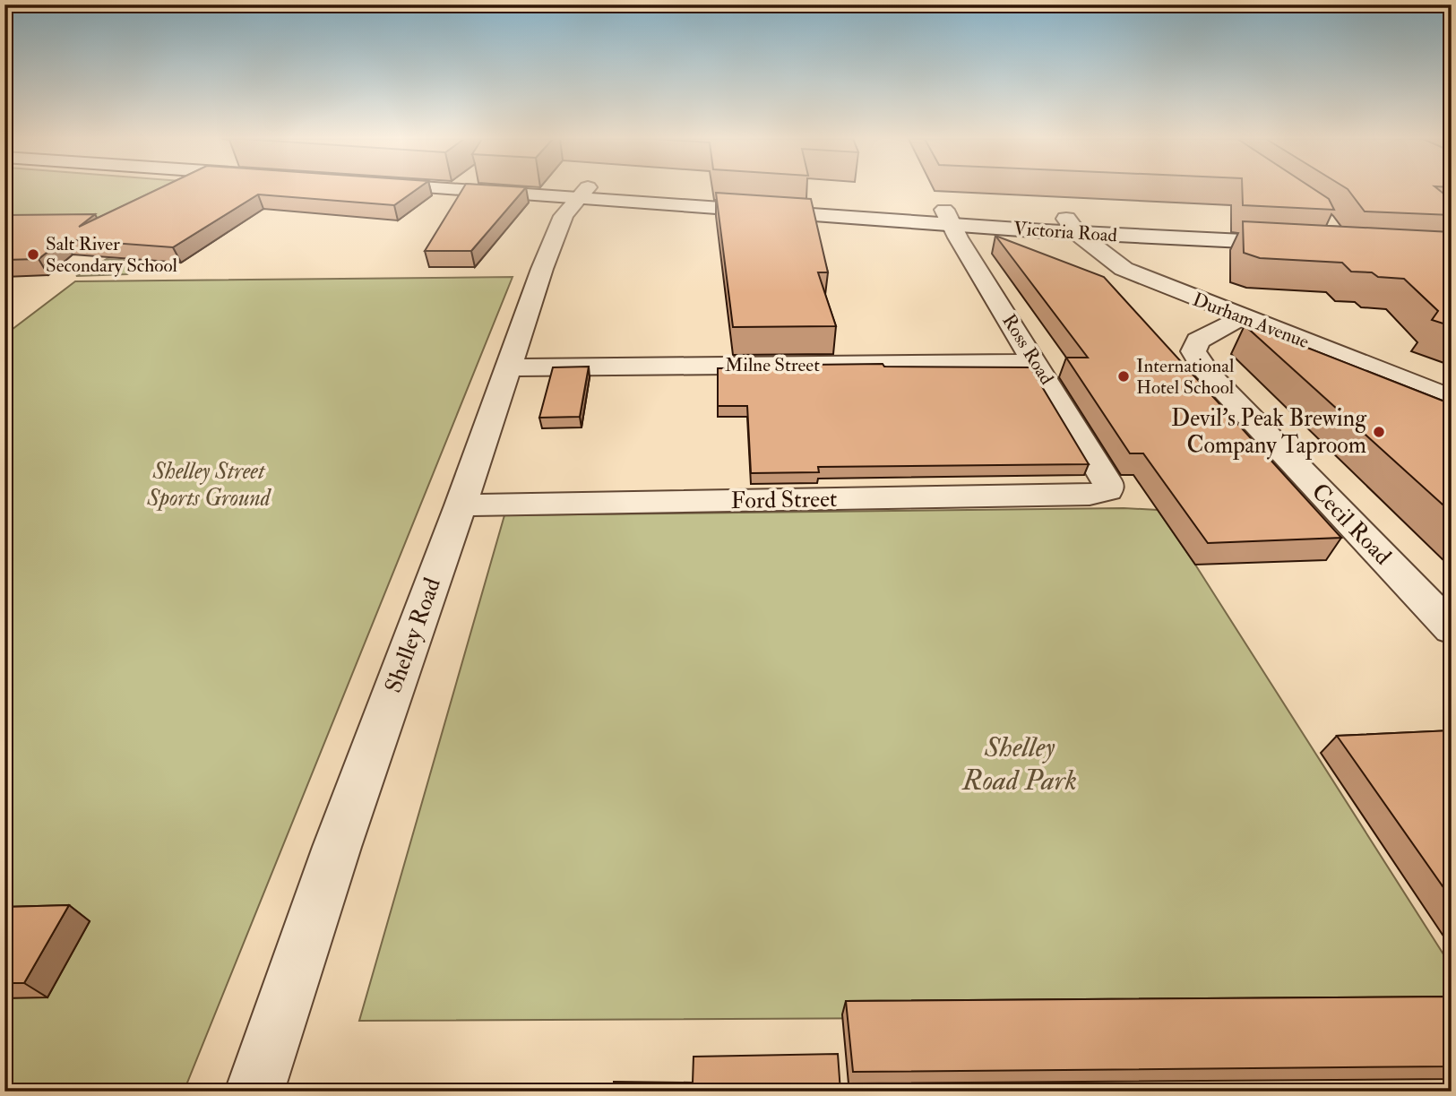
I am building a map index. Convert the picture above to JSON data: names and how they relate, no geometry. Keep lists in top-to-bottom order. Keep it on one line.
{"streets":{"street":["Victoria Road","Durham Avenue","Ross Road","Milne Street","Ford Street","Cecil Road","Shelley Road"]},"crossings":[["Victoria Road","Durham Avenue"],["Victoria Road","Ross Road"],["Victoria Road","Shelley Road"],["Durham Avenue","Cecil Road"],["Ross Road","Milne Street"],["Ross Road","Ford Street"],["Milne Street","Shelley Road"],["Ford Street","Shelley Road"]],"parks":["Shelley Street Sports Ground","Shelley Road Park"],"places":["Salt River Secondary School","International Hotel School","Devil's Peak Brewing Company Taproom"]}
